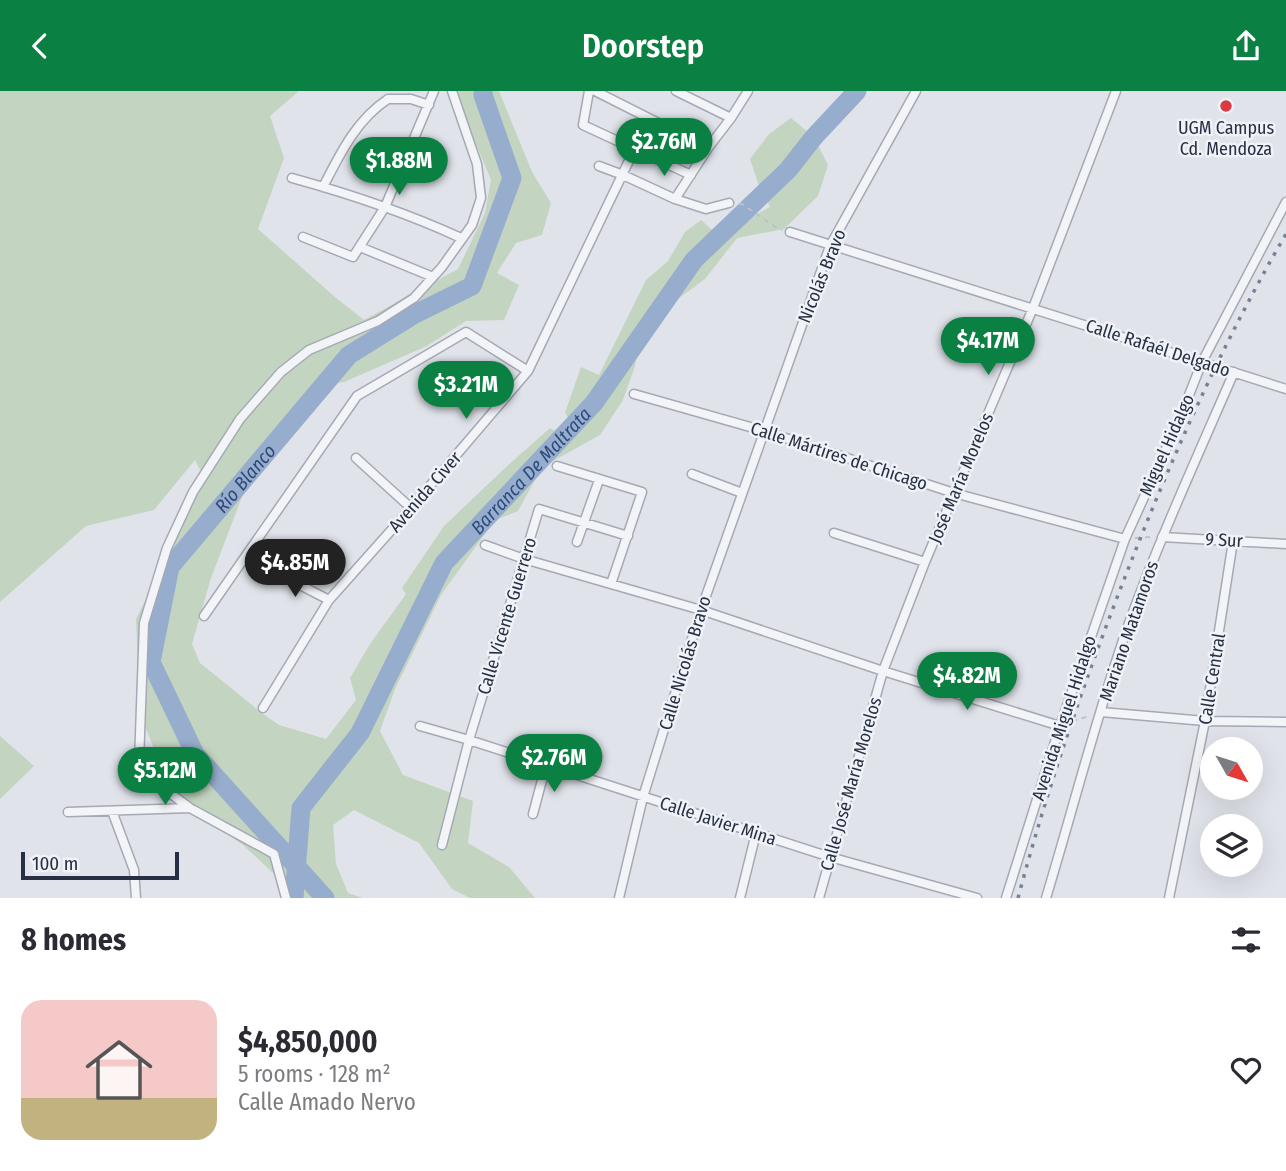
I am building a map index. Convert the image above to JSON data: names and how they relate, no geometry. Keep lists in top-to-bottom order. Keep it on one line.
{"streets":{"street":["Nicolás Bravo","Calle Rafaél Delgado","Miguel Hidalgo","Calle Mártires de Chicago","José María Morelos","Avenida Civer","9 Sur","Calle Vicente Guerrero","Mariano Matamoros","Calle Nicolás Bravo","Calle Central","Avenida Miguel Hidalgo","Calle José María Morelos","Calle Javier Mina"]},"crossings":[["Nicolás Bravo","Calle Rafaél Delgado"],["Nicolás Bravo","Calle Mártires de Chicago"],["Nicolás Bravo","Calle Nicolás Bravo"],["Calle Rafaél Delgado","Miguel Hidalgo"],["Calle Rafaél Delgado","José María Morelos"],["Calle Rafaél Delgado","Mariano Matamoros"],["Miguel Hidalgo","Calle Mártires de Chicago"],["Miguel Hidalgo","Avenida Miguel Hidalgo"],["Calle Mártires de Chicago","José María Morelos"],["Calle Mártires de Chicago","Calle Nicolás Bravo"],["Calle Mártires de Chicago","Avenida Miguel Hidalgo"],["José María Morelos","Calle José María Morelos"],["9 Sur","Mariano Matamoros"],["9 Sur","Calle Central"],["Calle Vicente Guerrero","Calle Javier Mina"],["Calle Nicolás Bravo","Calle Javier Mina"],["Calle José María Morelos","Calle Javier Mina"]],"water":["Barranca De Maltrata","Río Blanco"],"places":["UGM Campus Cd. Mendoza"],"scale_bar":"100 m","north":"bottom right","page":{"header":"Doorstep","price":["$2.76M","$1.88M","$4.17M","$3.21M","$4.85M","$4.82M","$2.76M","$5.12M"],"scale":"100 m","heading":"8 homes","list":[{"name":"$4,850,000","note":"5 rooms · 128 m² · Calle Amado Nervo"}]}}
